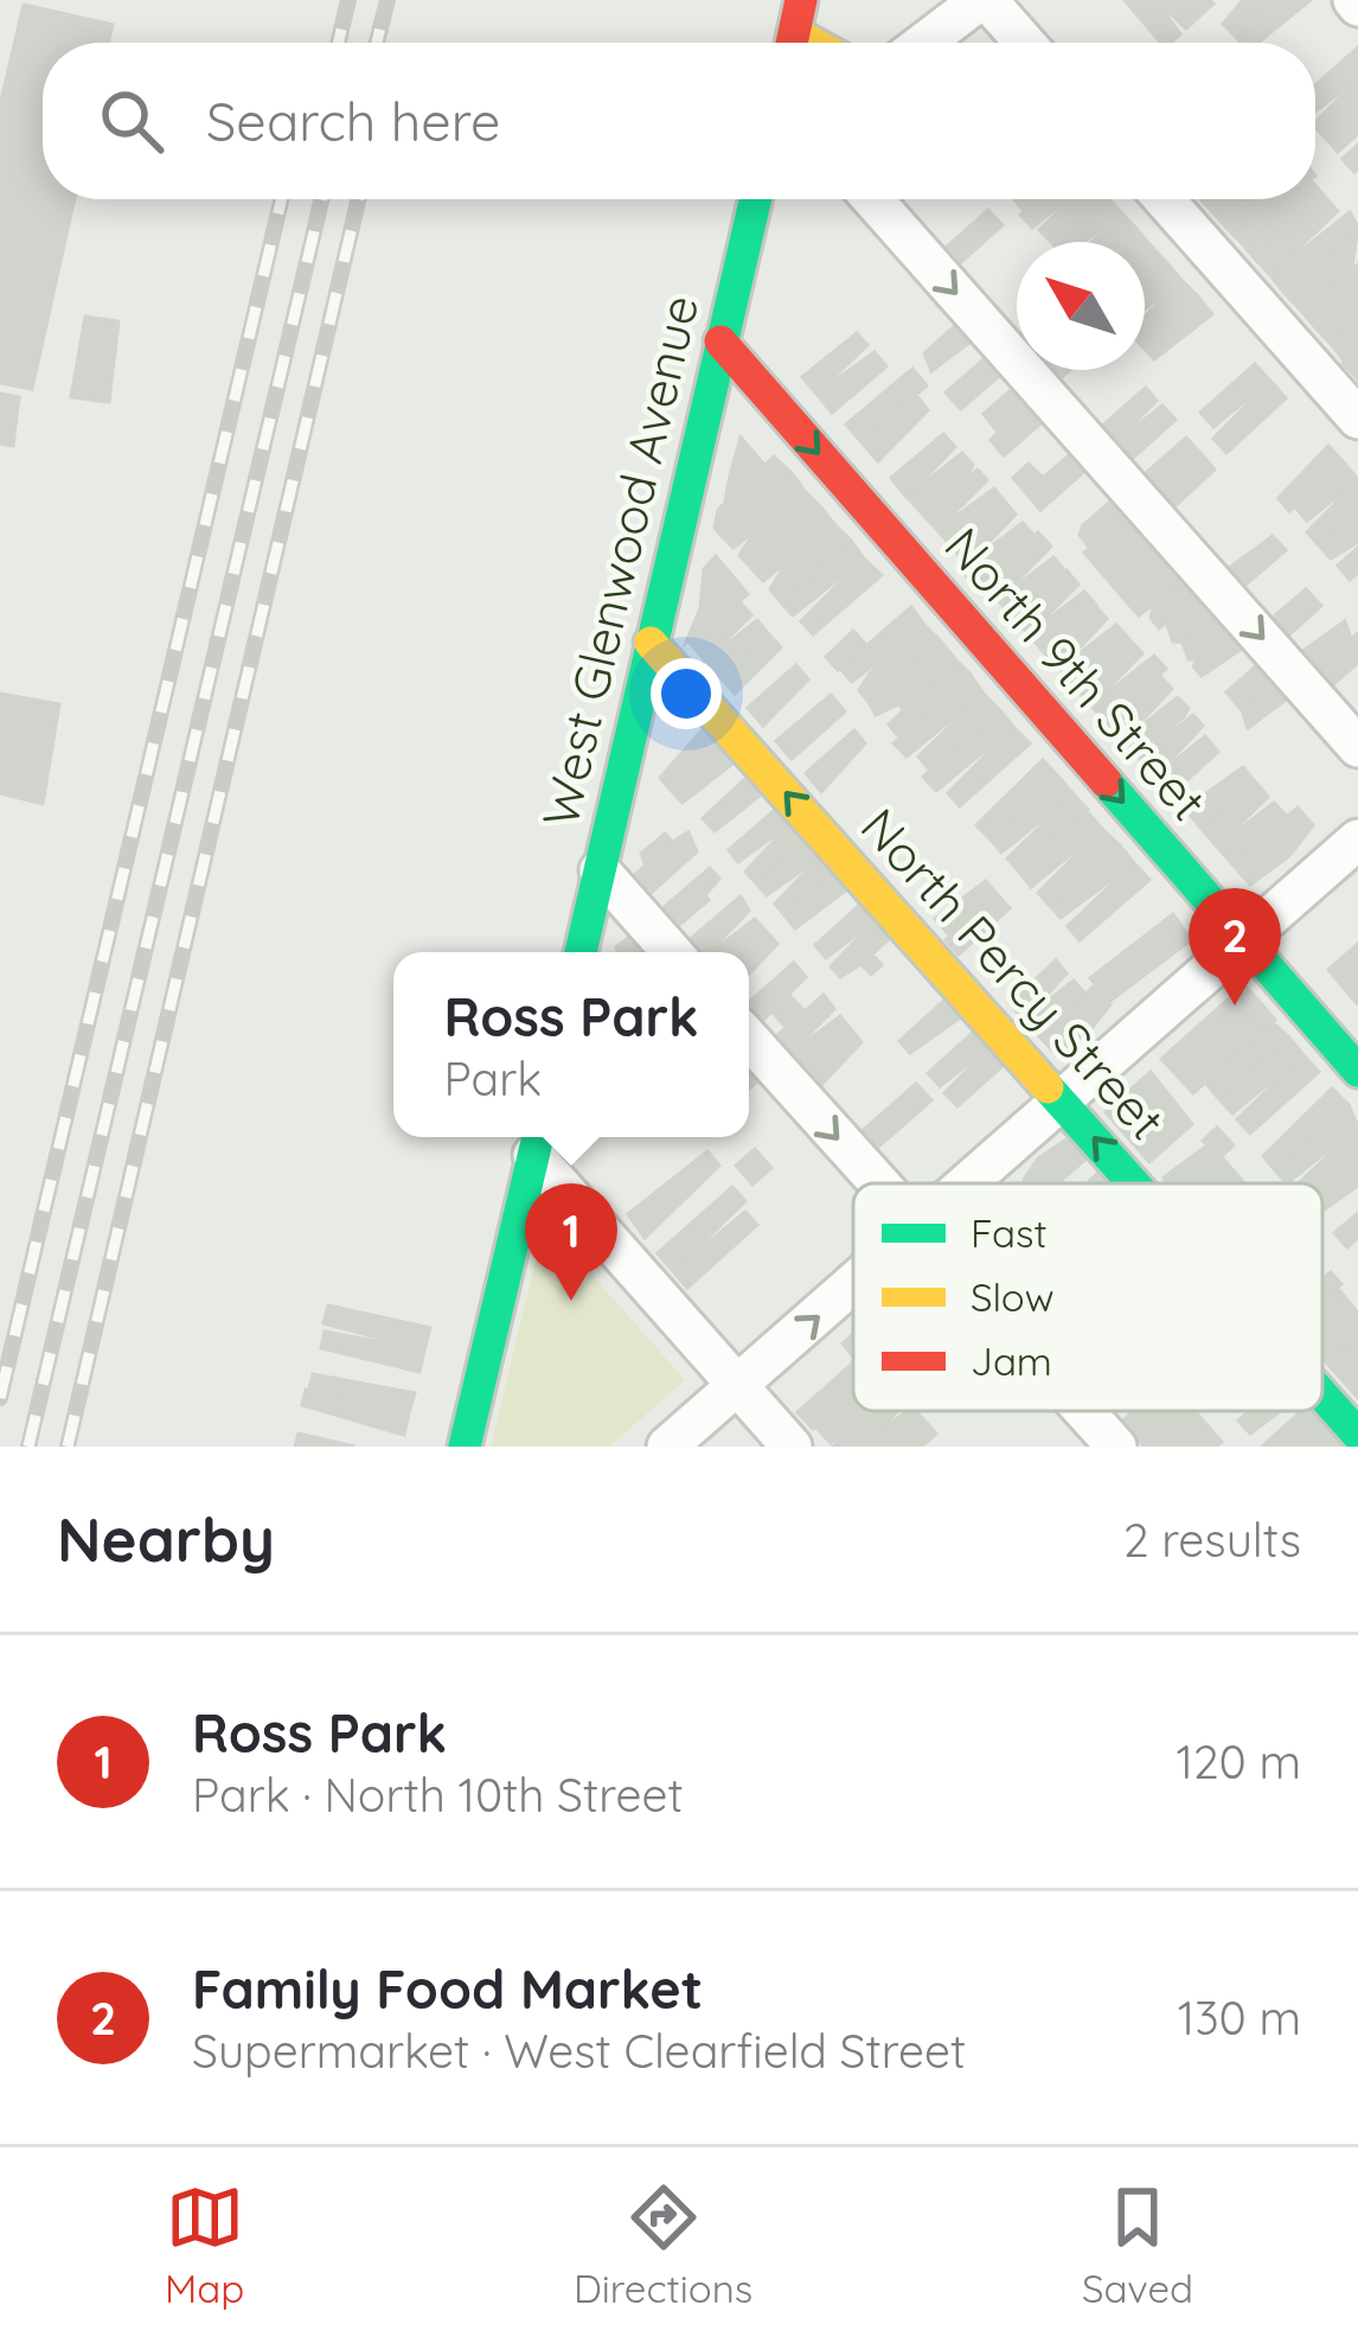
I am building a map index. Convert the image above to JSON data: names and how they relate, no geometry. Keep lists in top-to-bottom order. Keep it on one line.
{"streets":{"street":["West Glenwood Avenue","North 9th Street","North Percy Street"]},"crossings":[["West Glenwood Avenue","North 9th Street"],["West Glenwood Avenue","North Percy Street"]],"legend":["Fast","Slow","Jam"],"north":"top left","page":{"search":"Search here","pins":["2","1"],"popup":["Ross Park","Park"],"heading":["Nearby","2 results"],"list":[{"mark":"1","name":"Ross Park","note":"Park · North 10th Street","value":"120 m"},{"mark":"2","name":"Family Food Market","note":"Supermarket · West Clearfield Street","value":"130 m"}],"nav":["Map","Directions","Saved"]}}
